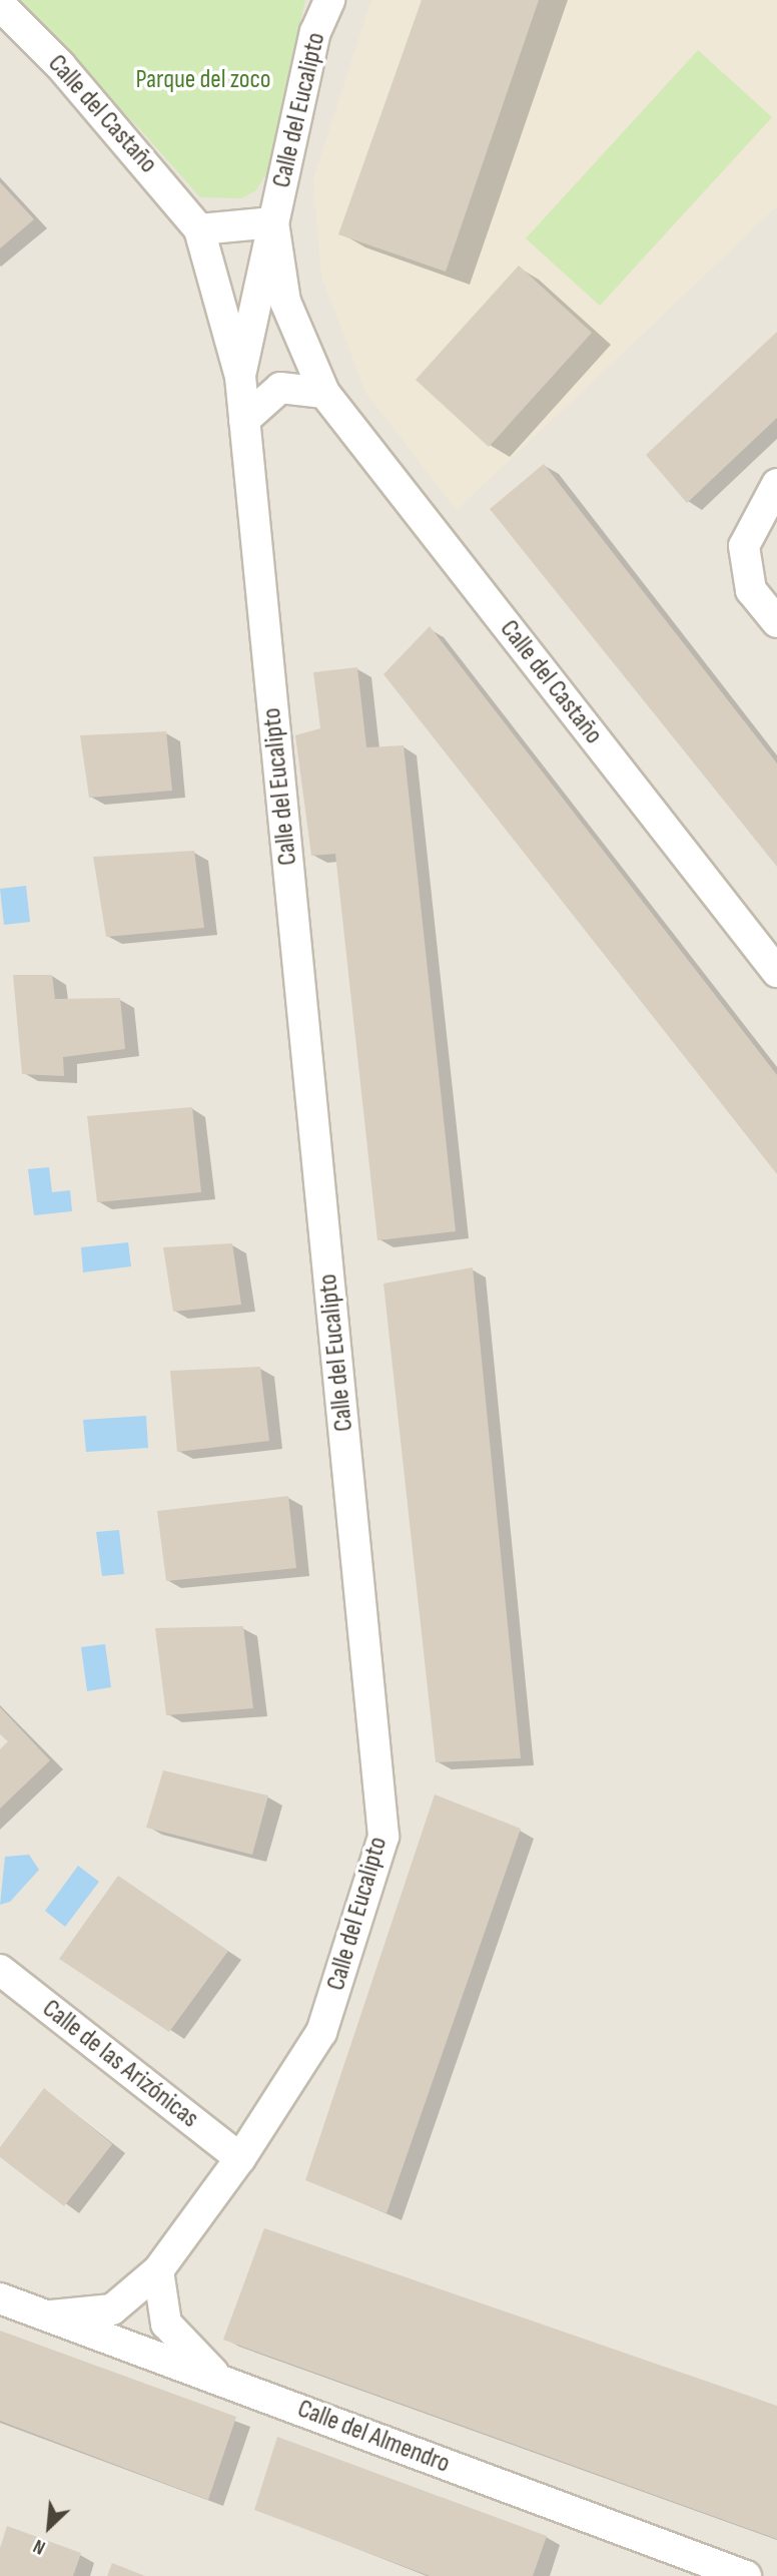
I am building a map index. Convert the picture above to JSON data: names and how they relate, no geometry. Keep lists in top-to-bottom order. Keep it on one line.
{"streets":{"street":["Calle del Eucalipto","Calle del Castaño","Calle de las Arizónicas","Calle del Almendro"]},"crossings":[["Calle del Eucalipto","Calle del Castaño"],["Calle del Eucalipto","Calle de las Arizónicas"],["Calle del Eucalipto","Calle del Almendro"]],"parks":["Parque del zoco"],"north":"bottom left"}
